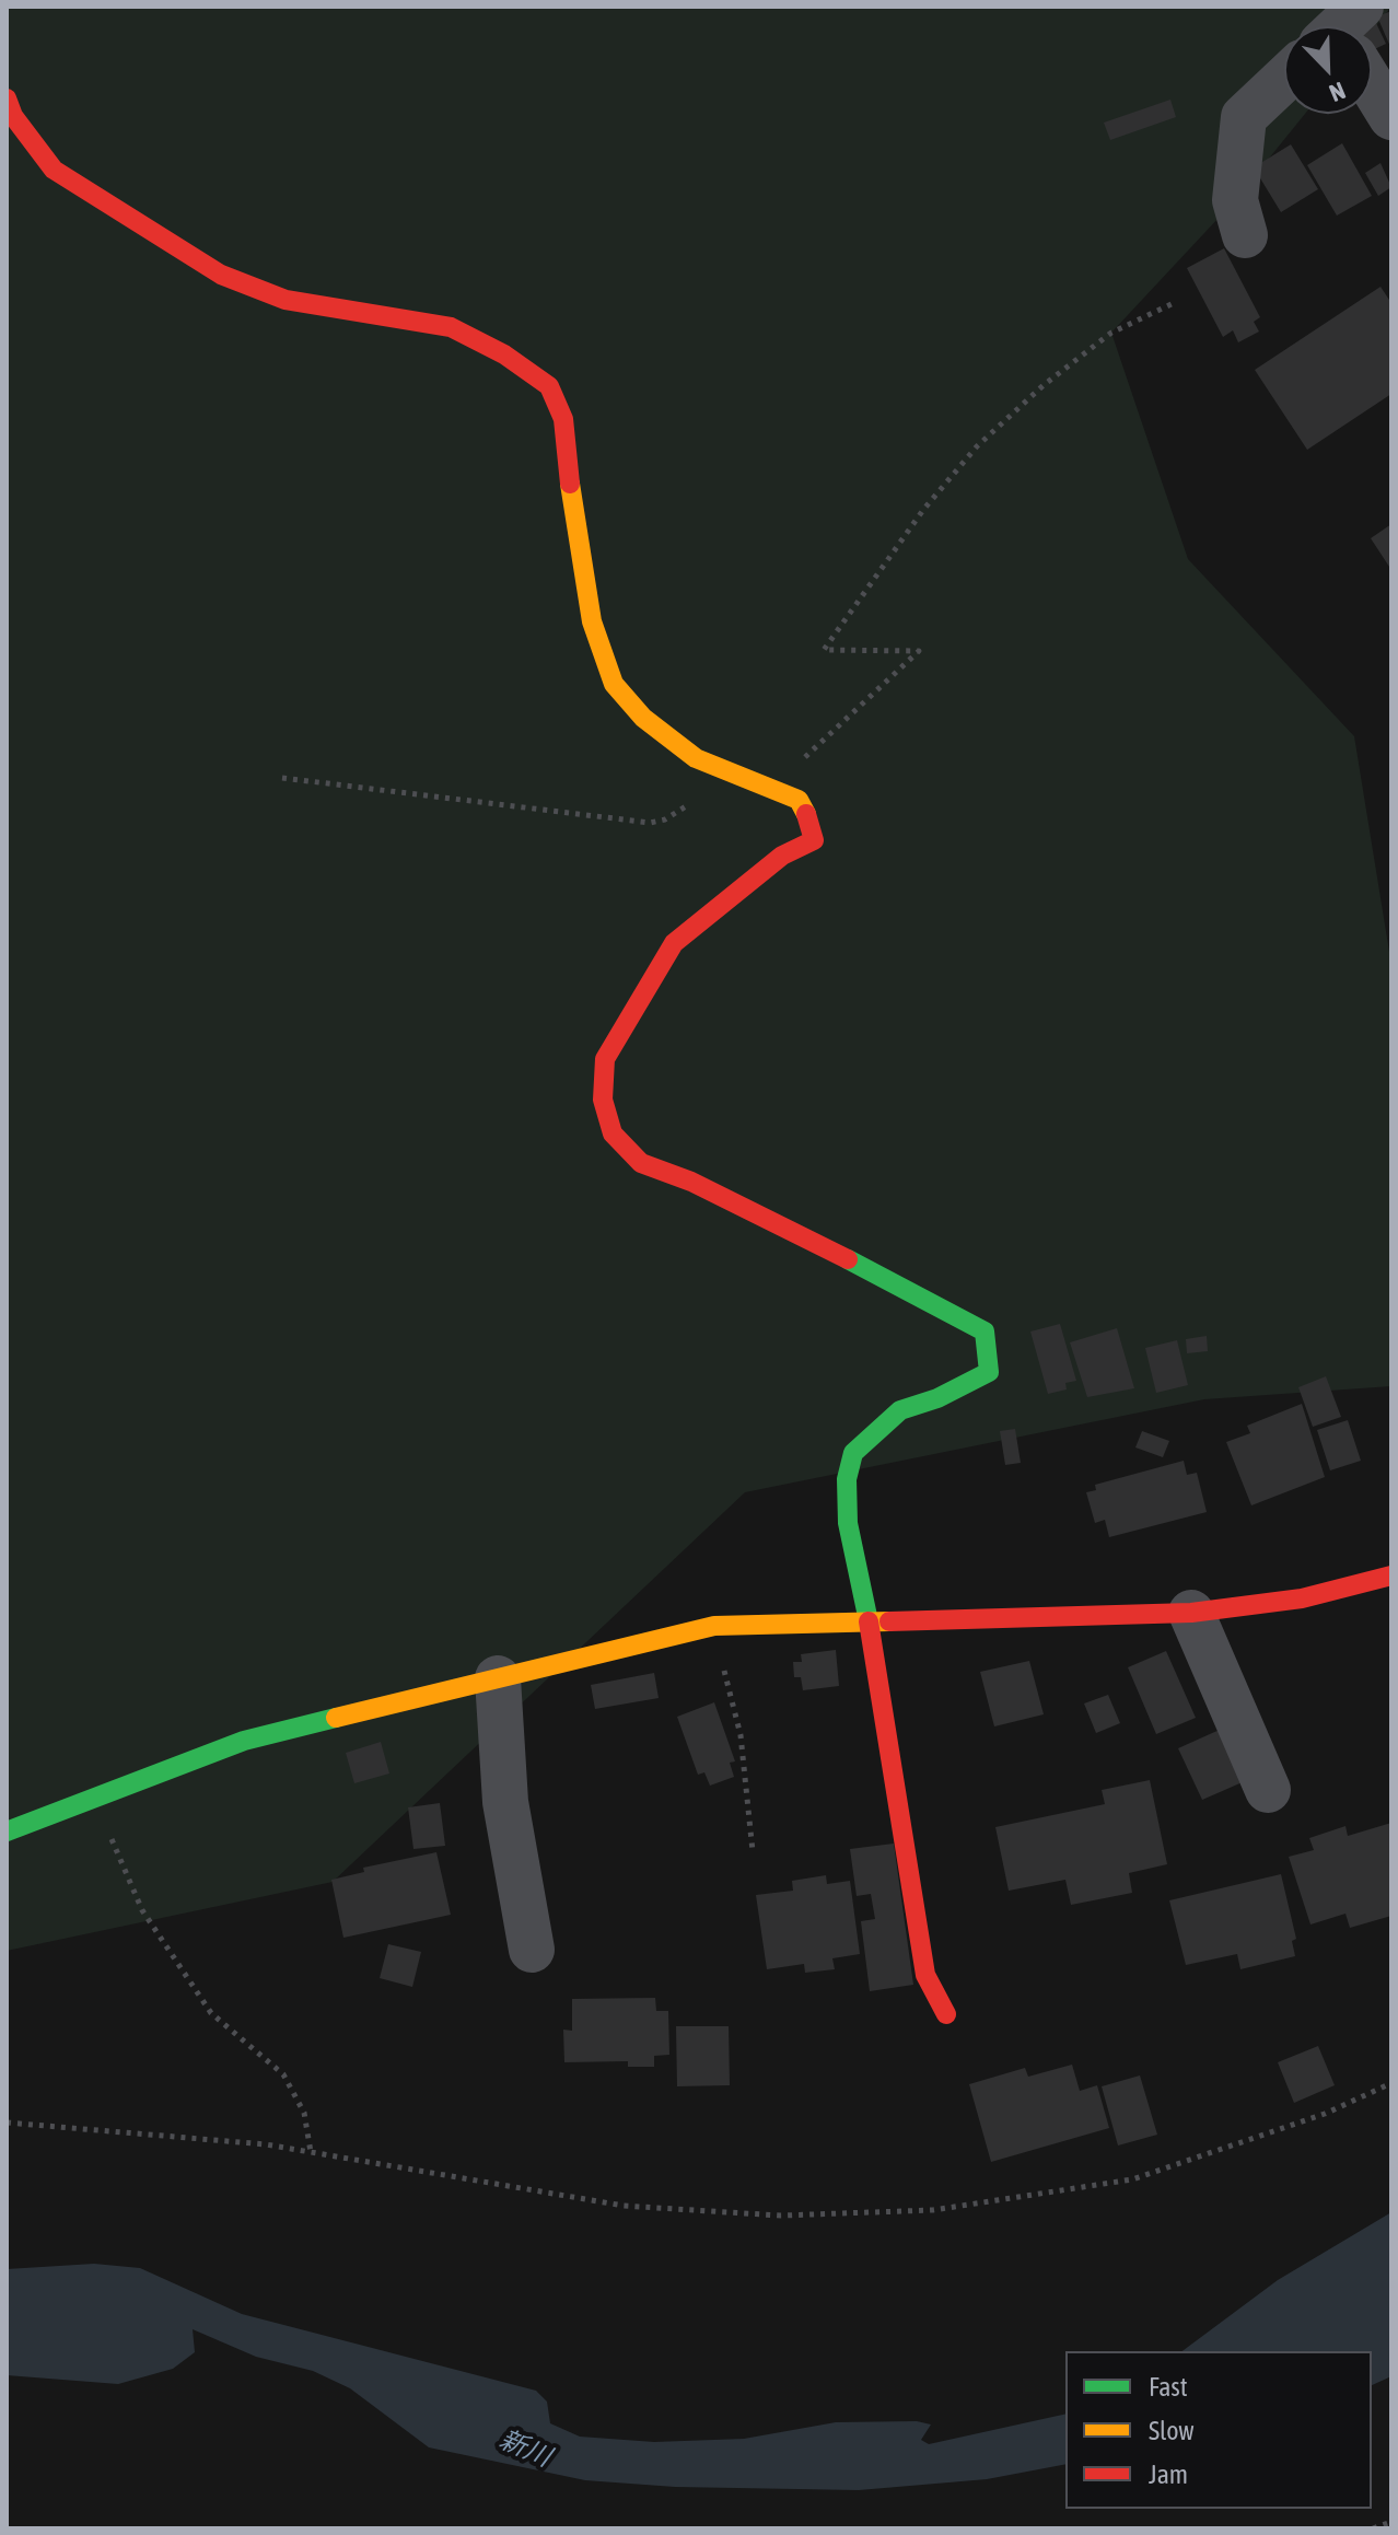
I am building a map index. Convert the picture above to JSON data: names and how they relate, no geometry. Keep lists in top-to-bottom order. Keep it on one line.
{"water":["新川"],"legend":["Fast","Slow","Jam"],"north":"bottom right"}
